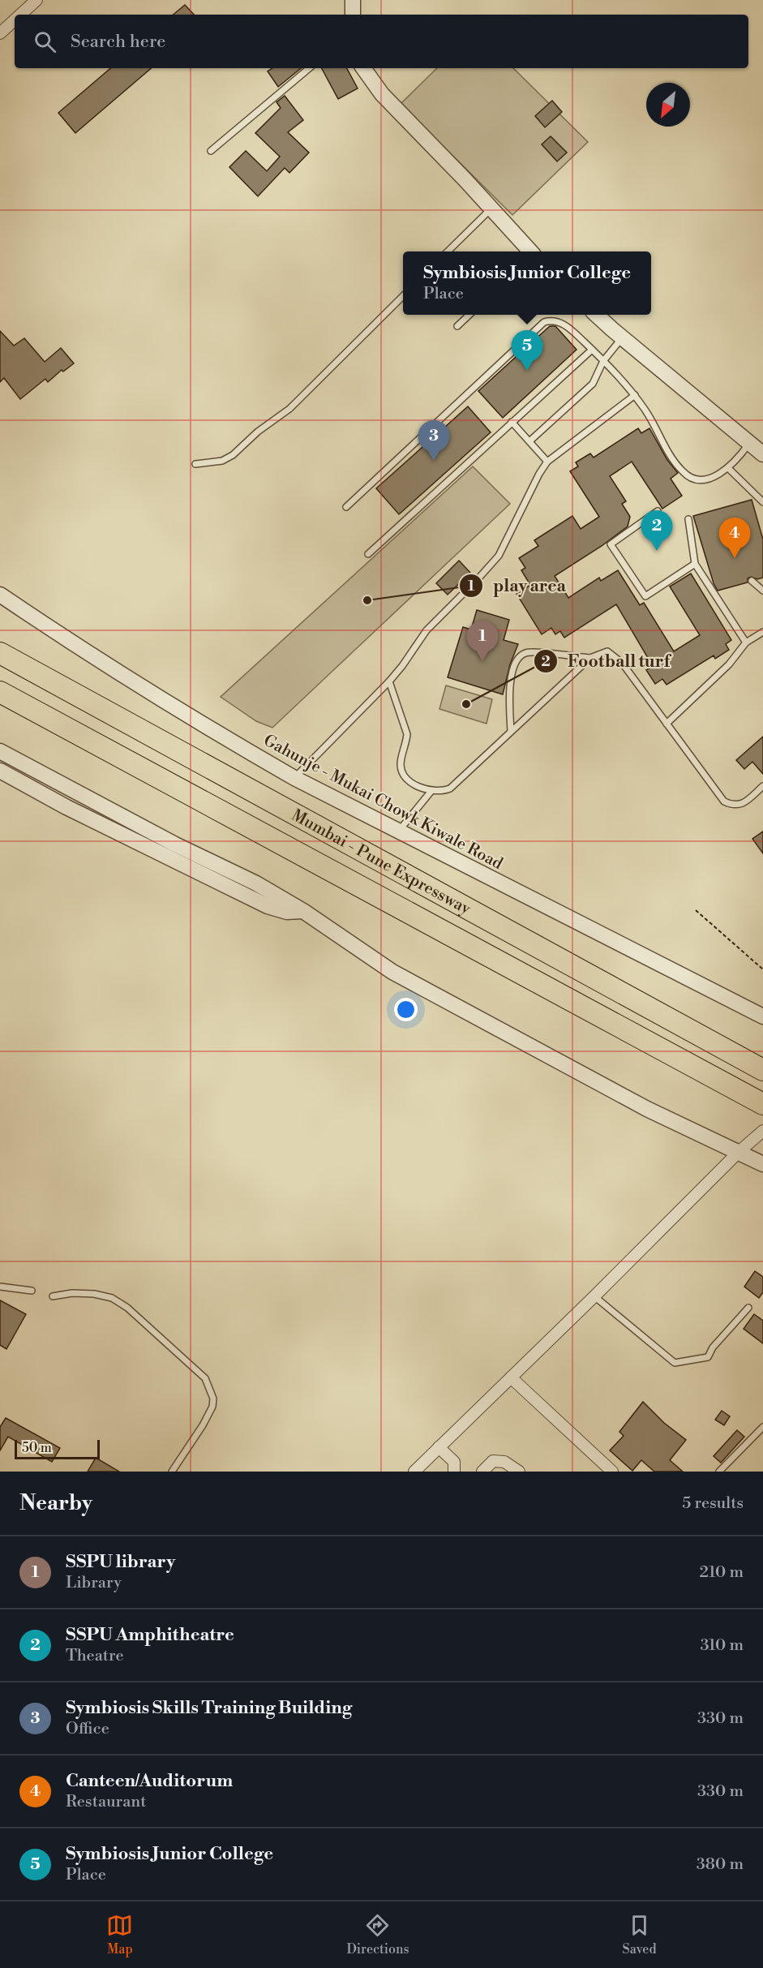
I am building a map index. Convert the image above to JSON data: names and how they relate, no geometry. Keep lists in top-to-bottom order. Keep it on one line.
{"streets":{"highway":["Mumbai - Pune Expressway"],"street":["Gahunje - Mukai Chowk Kiwale Road"]},"places":["play area","Football turf"],"scale_bar":"50 m","north":"bottom left","page":{"search":"Search here","popup":["Symbiosis Junior College","Place"],"pins":["5","3","2","4","1"],"scale":"50 m","heading":["Nearby","5 results"],"list":[{"mark":"1","name":"SSPU library","note":"Library","value":"210 m"},{"mark":"2","name":"SSPU Amphitheatre","note":"Theatre","value":"310 m"},{"mark":"3","name":"Symbiosis Skills Training Building","note":"Office","value":"330 m"},{"mark":"4","name":"Canteen/Auditorum","note":"Restaurant","value":"330 m"},{"mark":"5","name":"Symbiosis Junior College","note":"Place","value":"380 m"}],"nav":["Map","Directions","Saved"]}}
